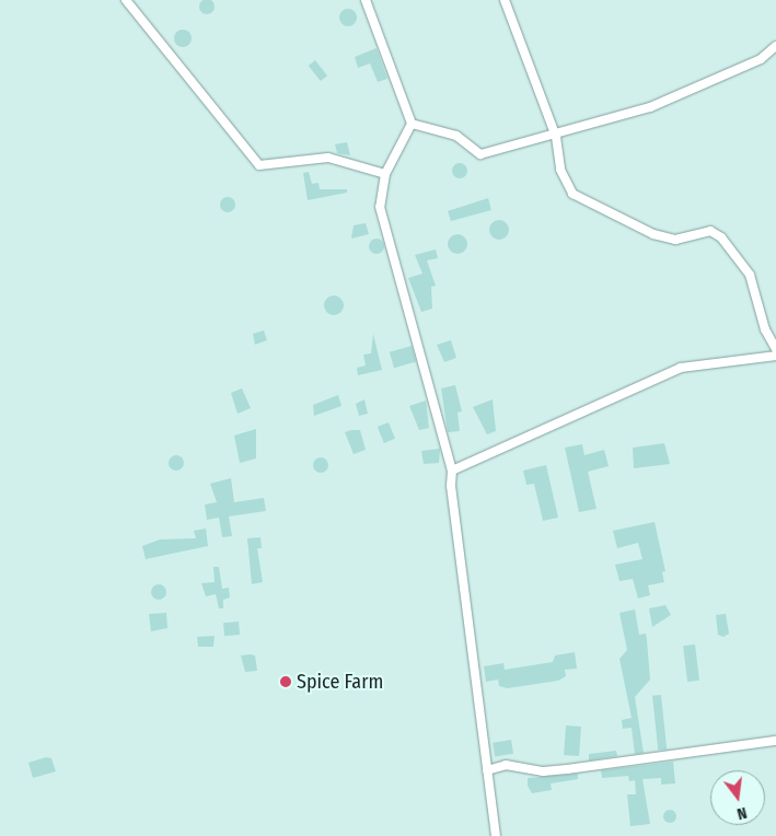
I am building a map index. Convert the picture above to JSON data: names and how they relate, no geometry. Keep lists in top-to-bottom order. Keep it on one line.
{"places":["Spice Farm"],"north":"bottom"}
